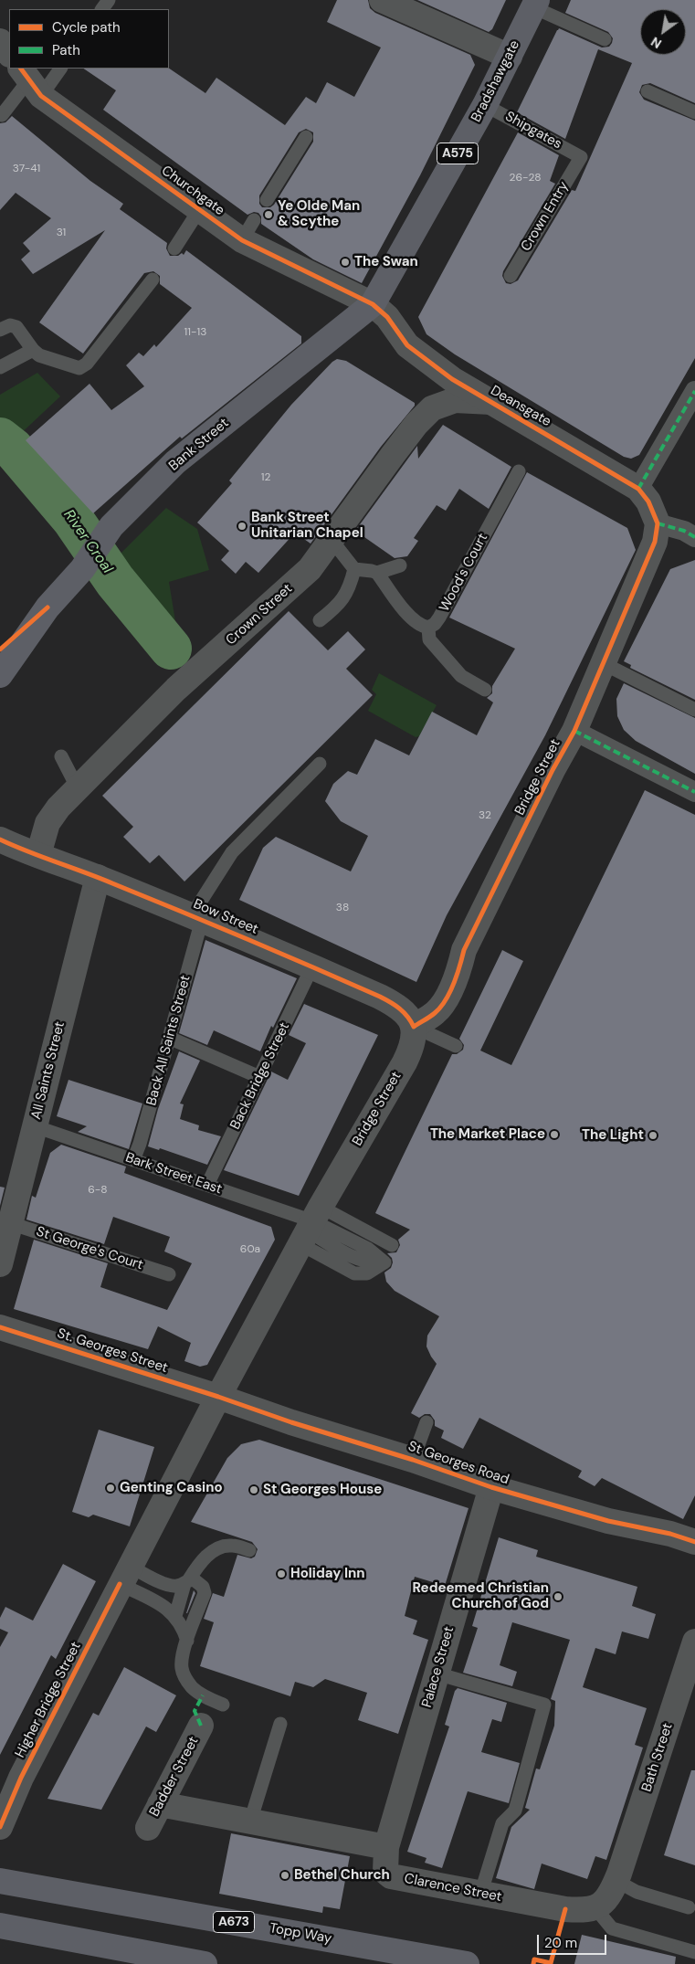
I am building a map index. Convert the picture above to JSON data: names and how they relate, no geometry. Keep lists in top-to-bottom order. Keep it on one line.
{"streets":{"main road":["Bradshawgate","A575","Bank Street","A673","Topp Way"],"street":["Churchgate","Deansgate","Crown Street","Bridge Street","Bow Street","All Saints Street","St. Georges Street","St Georges Road","Palace Street","Higher Bridge Street","Bath Street","Badder Street","Clarence Street"],"lane":["Shipgates","Crown Entry","Wood's Court","Back All Saints Street","Back Bridge Street","Bark Street East","St George's Court"]},"crossings":[["Bradshawgate","Shipgates"],["Bradshawgate","Churchgate"],["Bradshawgate","Deansgate"],["Bradshawgate","Bank Street"],["Shipgates","Crown Entry"],["A575","Bank Street"],["Churchgate","Deansgate"],["Churchgate","Bank Street"],["Deansgate","Bank Street"],["Deansgate","Crown Street"],["Deansgate","Bridge Street"],["Crown Street","Bow Street"],["Bridge Street","Bow Street"],["Bridge Street","Bark Street East"],["Bridge Street","St. Georges Street"],["Bridge Street","St Georges Road"],["Bridge Street","Higher Bridge Street"],["Bow Street","Back All Saints Street"],["Bow Street","All Saints Street"],["Bow Street","Back Bridge Street"],["Back All Saints Street","Bark Street East"],["All Saints Street","Bark Street East"],["All Saints Street","St George's Court"],["Back Bridge Street","Bark Street East"],["St. Georges Street","St Georges Road"],["St. Georges Street","Higher Bridge Street"],["St Georges Road","Palace Street"],["St Georges Road","Higher Bridge Street"],["Palace Street","Clarence Street"]],"water":["River Croal"],"places":["Ye Olde Man & Scythe","The Swan","Bank Street Unitarian Chapel","The Market Place","The Light","Genting Casino","St Georges House","Holiday Inn","Redeemed Christian Church of God","Bethel Church"],"house_numbers":["37-41","26-28","31","11-13","12","32","38","6-8","60a"],"legend":["Cycle path","Path"],"scale_bar":"20 m","north":"bottom left"}
